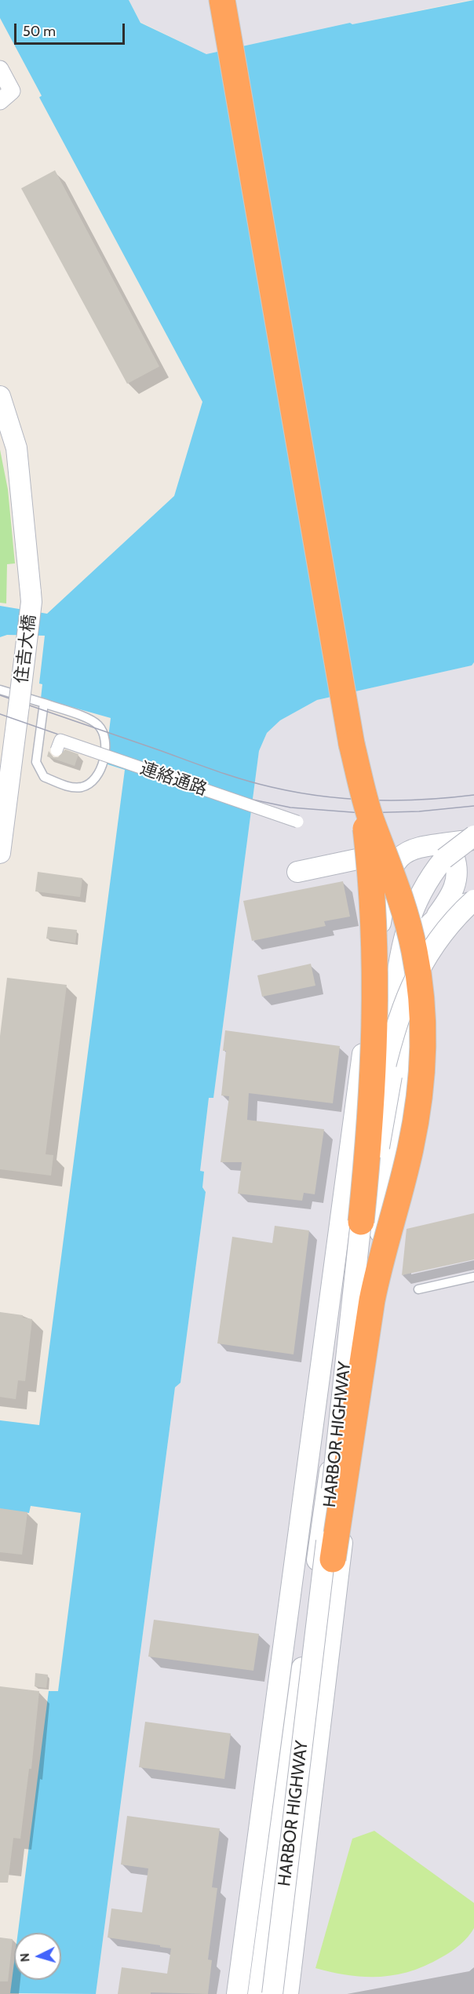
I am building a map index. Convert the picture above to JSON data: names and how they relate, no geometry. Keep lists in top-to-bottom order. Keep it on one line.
{"streets":{"street":["住𠮷大橋","連絡通路","HARBOR HIGHWAY"]},"scale_bar":"50 m","north":"left"}
